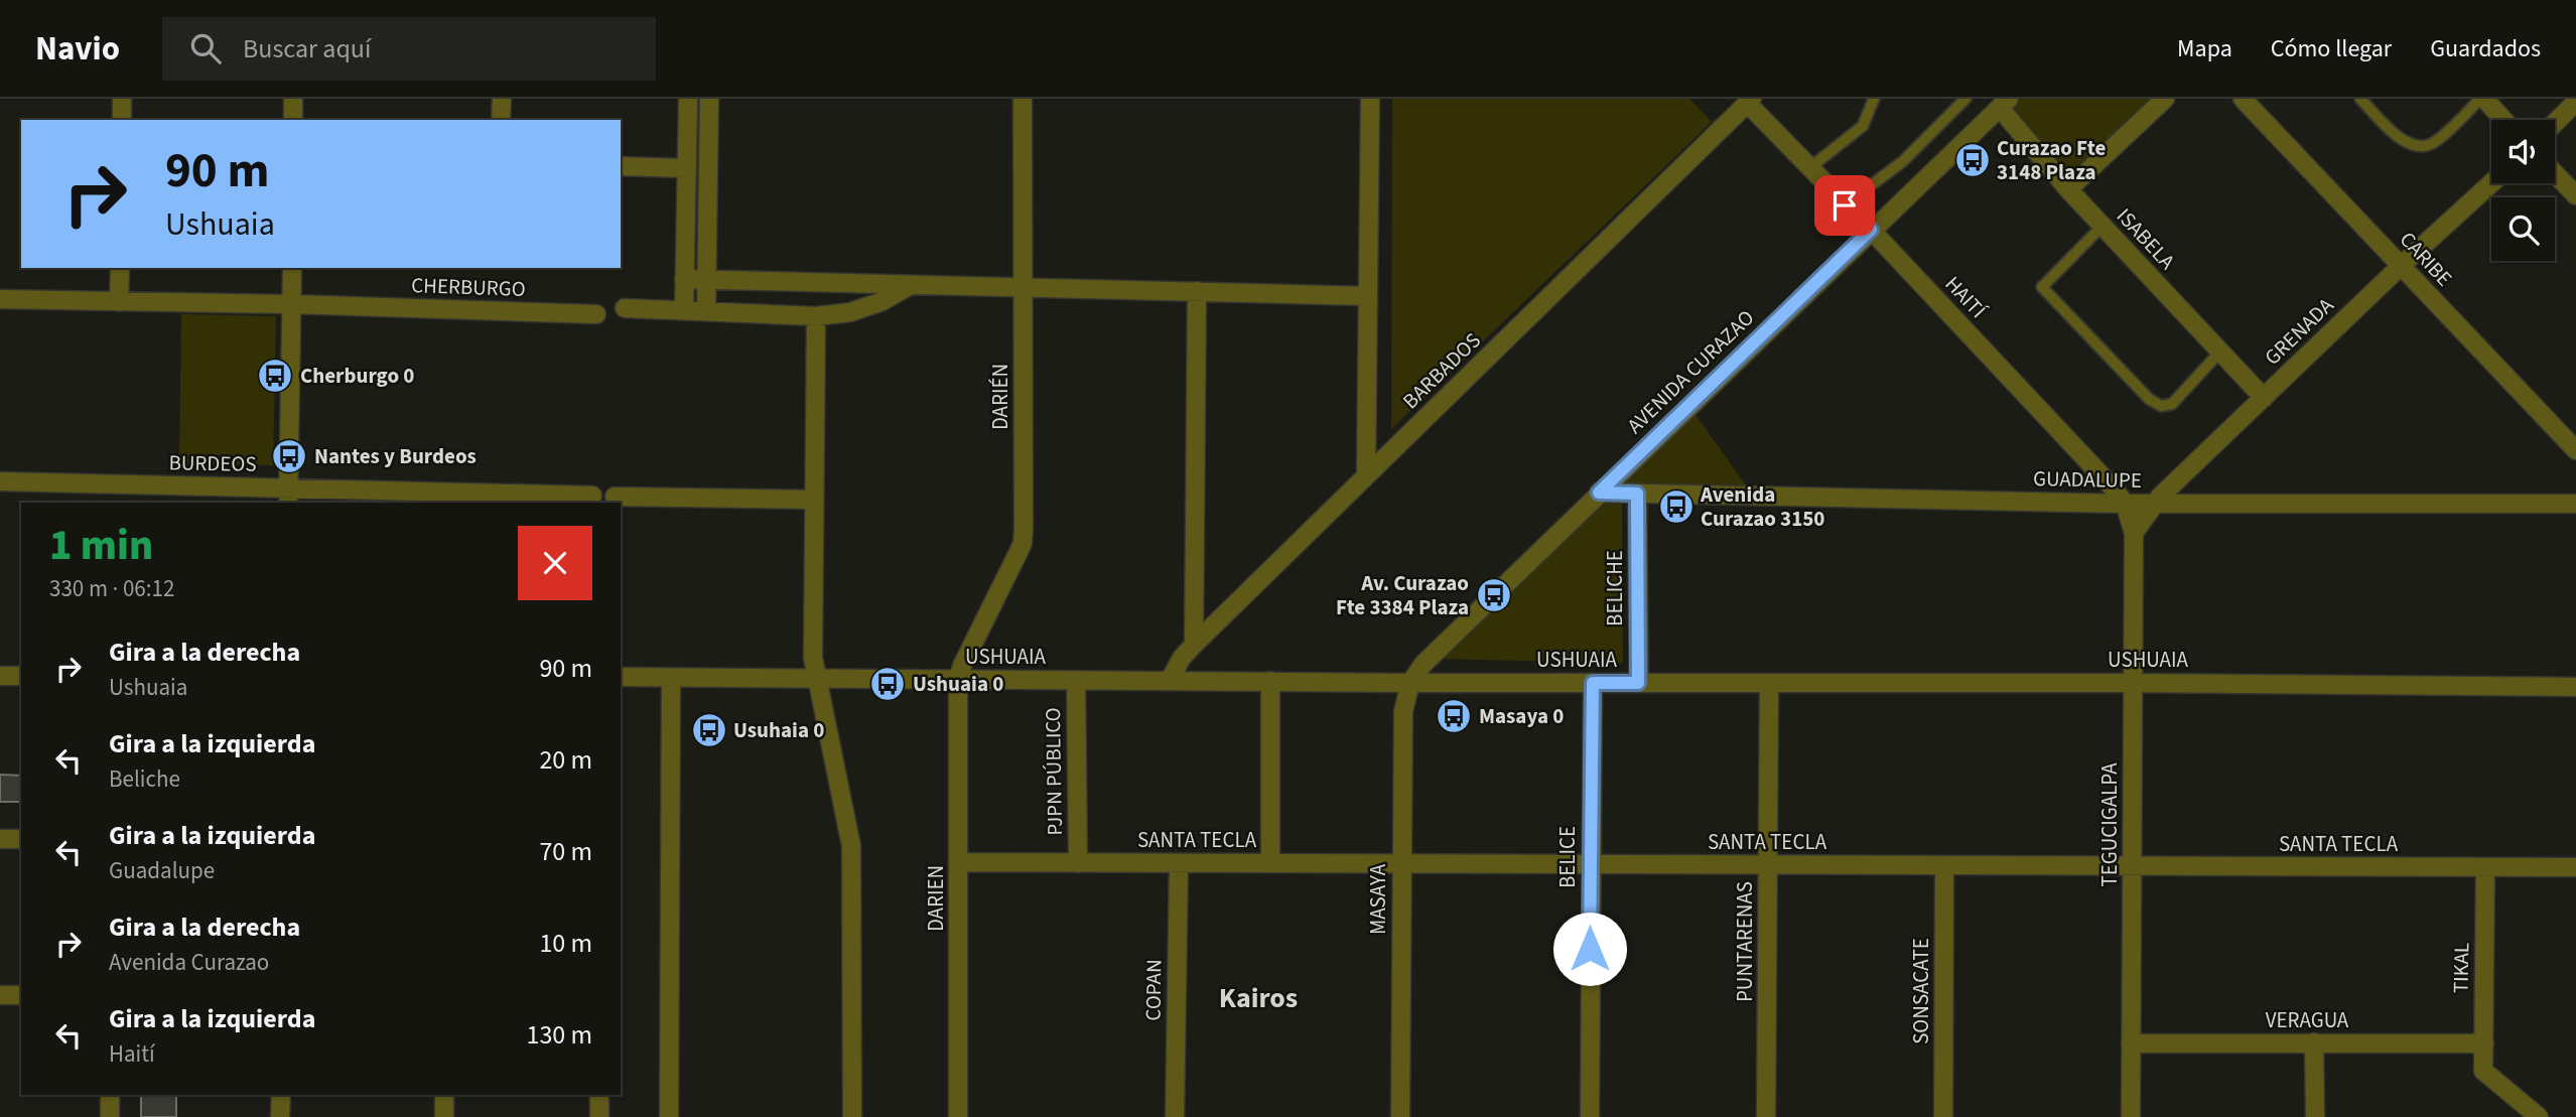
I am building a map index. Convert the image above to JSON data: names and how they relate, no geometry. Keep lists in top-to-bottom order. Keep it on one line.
{"streets":{"street":["ISABELA","CARIBE","CHERBURGO","HAITÍ","GRENADA","BARBADOS","AVENIDA CURAZAO","DARIÉN","BURDEOS","GUADALUPE","BELICHE","USHUAIA","PJPN PÚBLICO","TEGUCIGALPA","SANTA TECLA","BELICE","DARIEN","MASAYA","PUNTARENAS","TIKAL","COPAN","SONSACATE","VERAGUA"]},"crossings":[["ISABELA","GRENADA"],["ISABELA","AVENIDA CURAZAO"],["CARIBE","GRENADA"],["HAITÍ","GRENADA"],["HAITÍ","BARBADOS"],["HAITÍ","AVENIDA CURAZAO"],["HAITÍ","GUADALUPE"],["HAITÍ","TEGUCIGALPA"],["GRENADA","GUADALUPE"],["GRENADA","TEGUCIGALPA"],["BARBADOS","USHUAIA"],["AVENIDA CURAZAO","GUADALUPE"],["AVENIDA CURAZAO","USHUAIA"],["AVENIDA CURAZAO","MASAYA"],["DARIÉN","USHUAIA"],["DARIÉN","DARIEN"],["GUADALUPE","BELICHE"],["BELICHE","USHUAIA"],["USHUAIA","PJPN PÚBLICO"],["USHUAIA","TEGUCIGALPA"],["USHUAIA","BELICE"],["USHUAIA","DARIEN"],["USHUAIA","MASAYA"],["USHUAIA","PUNTARENAS"],["PJPN PÚBLICO","SANTA TECLA"],["TEGUCIGALPA","SANTA TECLA"],["TEGUCIGALPA","VERAGUA"],["SANTA TECLA","BELICE"],["SANTA TECLA","DARIEN"],["SANTA TECLA","MASAYA"],["SANTA TECLA","PUNTARENAS"],["SANTA TECLA","TIKAL"],["SANTA TECLA","COPAN"],["SANTA TECLA","SONSACATE"],["TIKAL","VERAGUA"]],"districts":["Kairos"],"places":{"bus stop":["Curazao Fte 3148 Plaza","Cherburgo 0","Nantes y Burdeos","Avenida Curazao 3150","Av. Curazao Fte 3384 Plaza","Ushuaia 0","Masaya 0","Usuhaia 0"]},"page":{"header":"Navio","search":"Buscar aquí","nav":["Mapa","Cómo llegar","Guardados"],"turn":["90 m","Ushuaia"],"heading":["1 min","330 m · 06:12"],"list":[{"name":"Gira a la derecha","note":"Ushuaia","value":"90 m"},{"name":"Gira a la izquierda","note":"Beliche","value":"20 m"},{"name":"Gira a la izquierda","note":"Guadalupe","value":"70 m"},{"name":"Gira a la derecha","note":"Avenida Curazao","value":"10 m"},{"name":"Gira a la izquierda","note":"Haití","value":"130 m"}]}}
